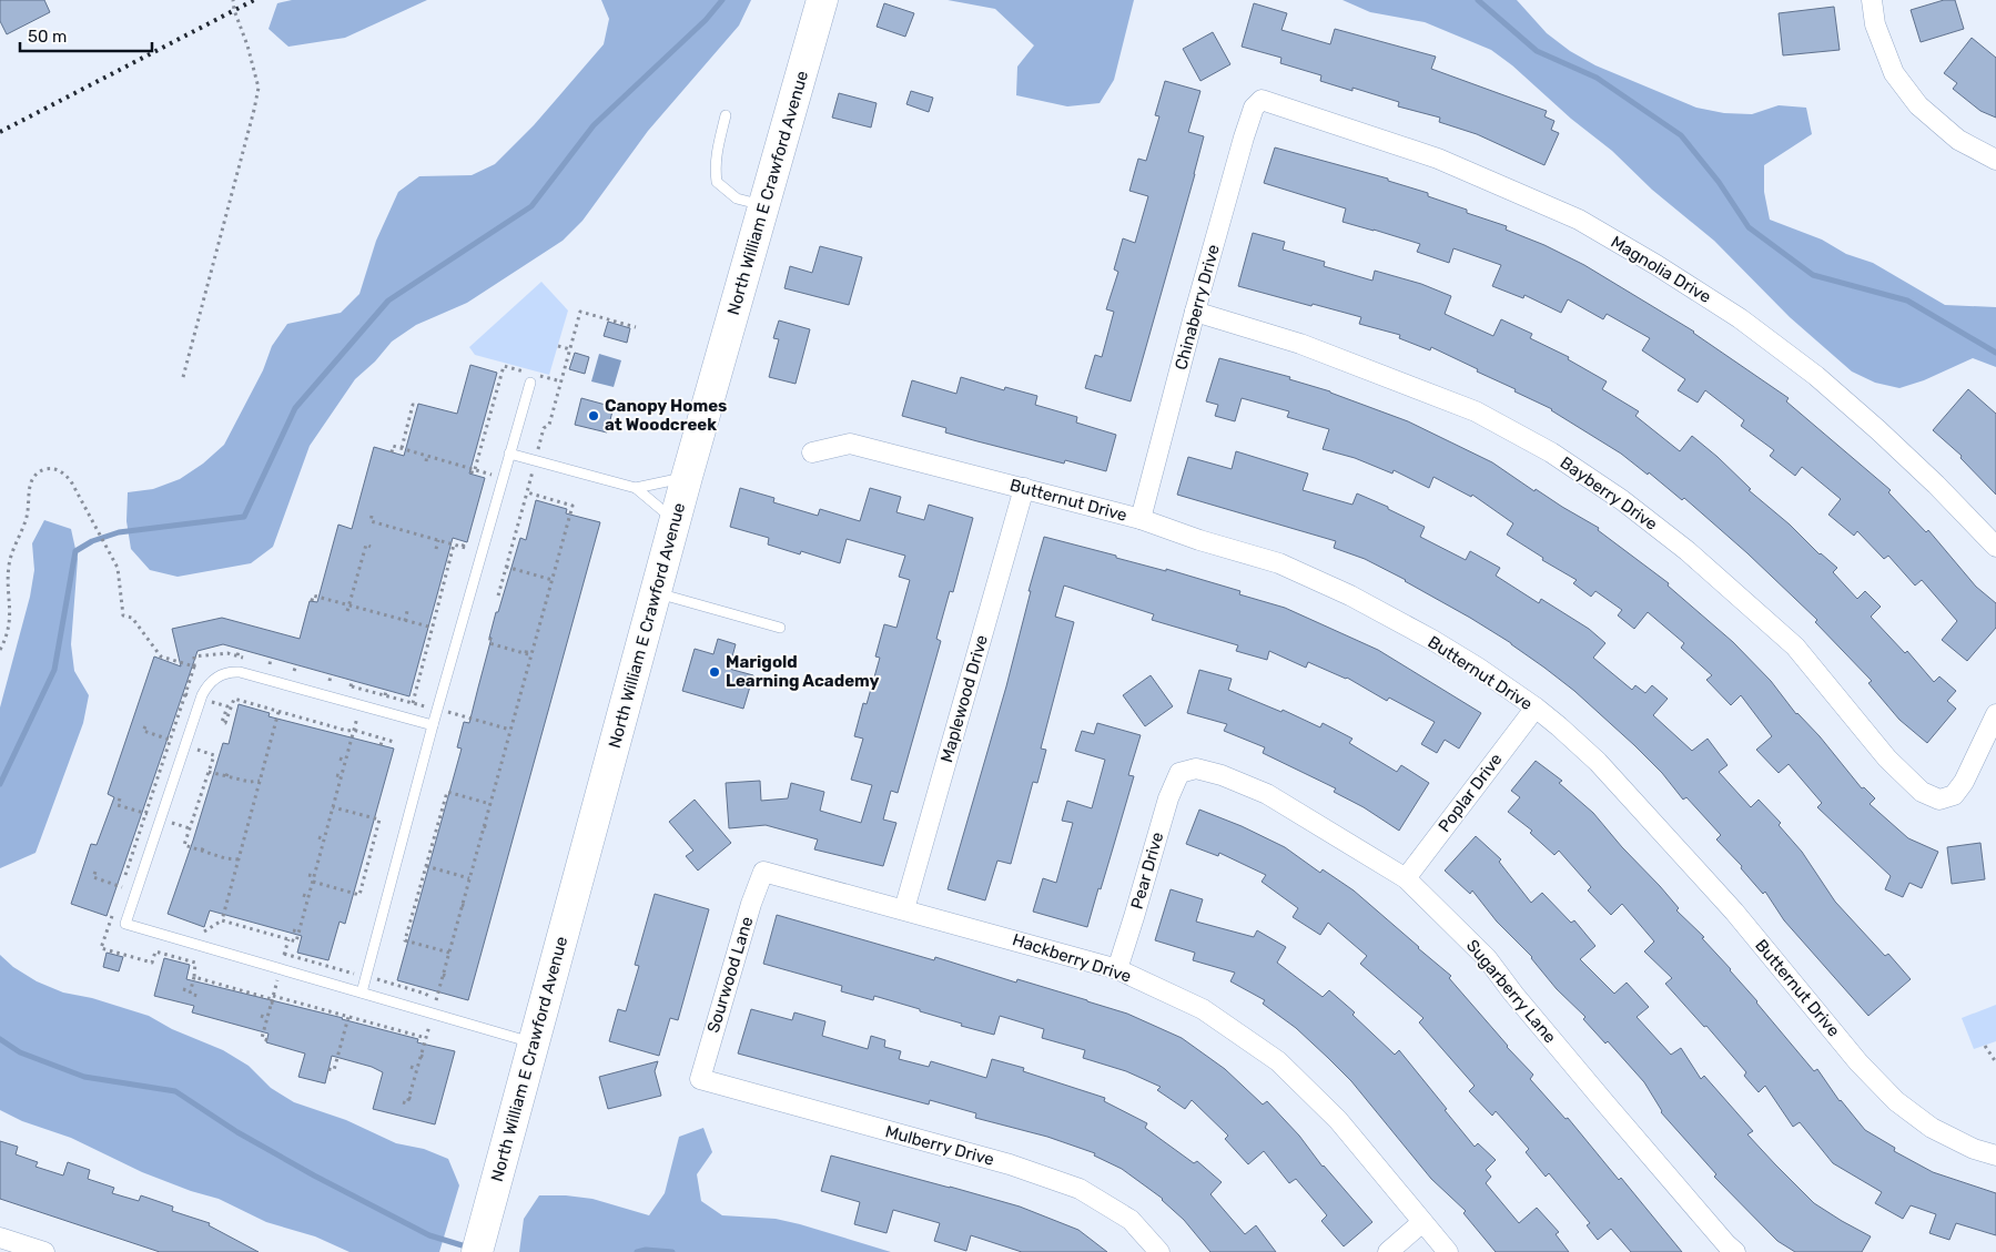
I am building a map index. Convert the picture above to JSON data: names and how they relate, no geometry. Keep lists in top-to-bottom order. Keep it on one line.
{"streets":{"main road":["North William E Crawford Avenue"],"street":["Magnolia Drive","Chinaberry Drive","Bayberry Drive","Butternut Drive","Maplewood Drive","Poplar Drive","Pear Drive","Hackberry Drive","Sourwood Lane","Sugarberry Lane","Mulberry Drive"]},"crossings":[["Magnolia Drive","Chinaberry Drive"],["Chinaberry Drive","Bayberry Drive"],["Chinaberry Drive","Butternut Drive"],["Butternut Drive","Maplewood Drive"],["Butternut Drive","Poplar Drive"],["Maplewood Drive","Hackberry Drive"],["Poplar Drive","Sugarberry Lane"],["Pear Drive","Hackberry Drive"],["Pear Drive","Sugarberry Lane"],["Hackberry Drive","Sourwood Lane"],["Sourwood Lane","Mulberry Drive"]],"places":["Canopy Homes at Woodcreek","Marigold Learning Academy"],"scale_bar":"50 m"}
